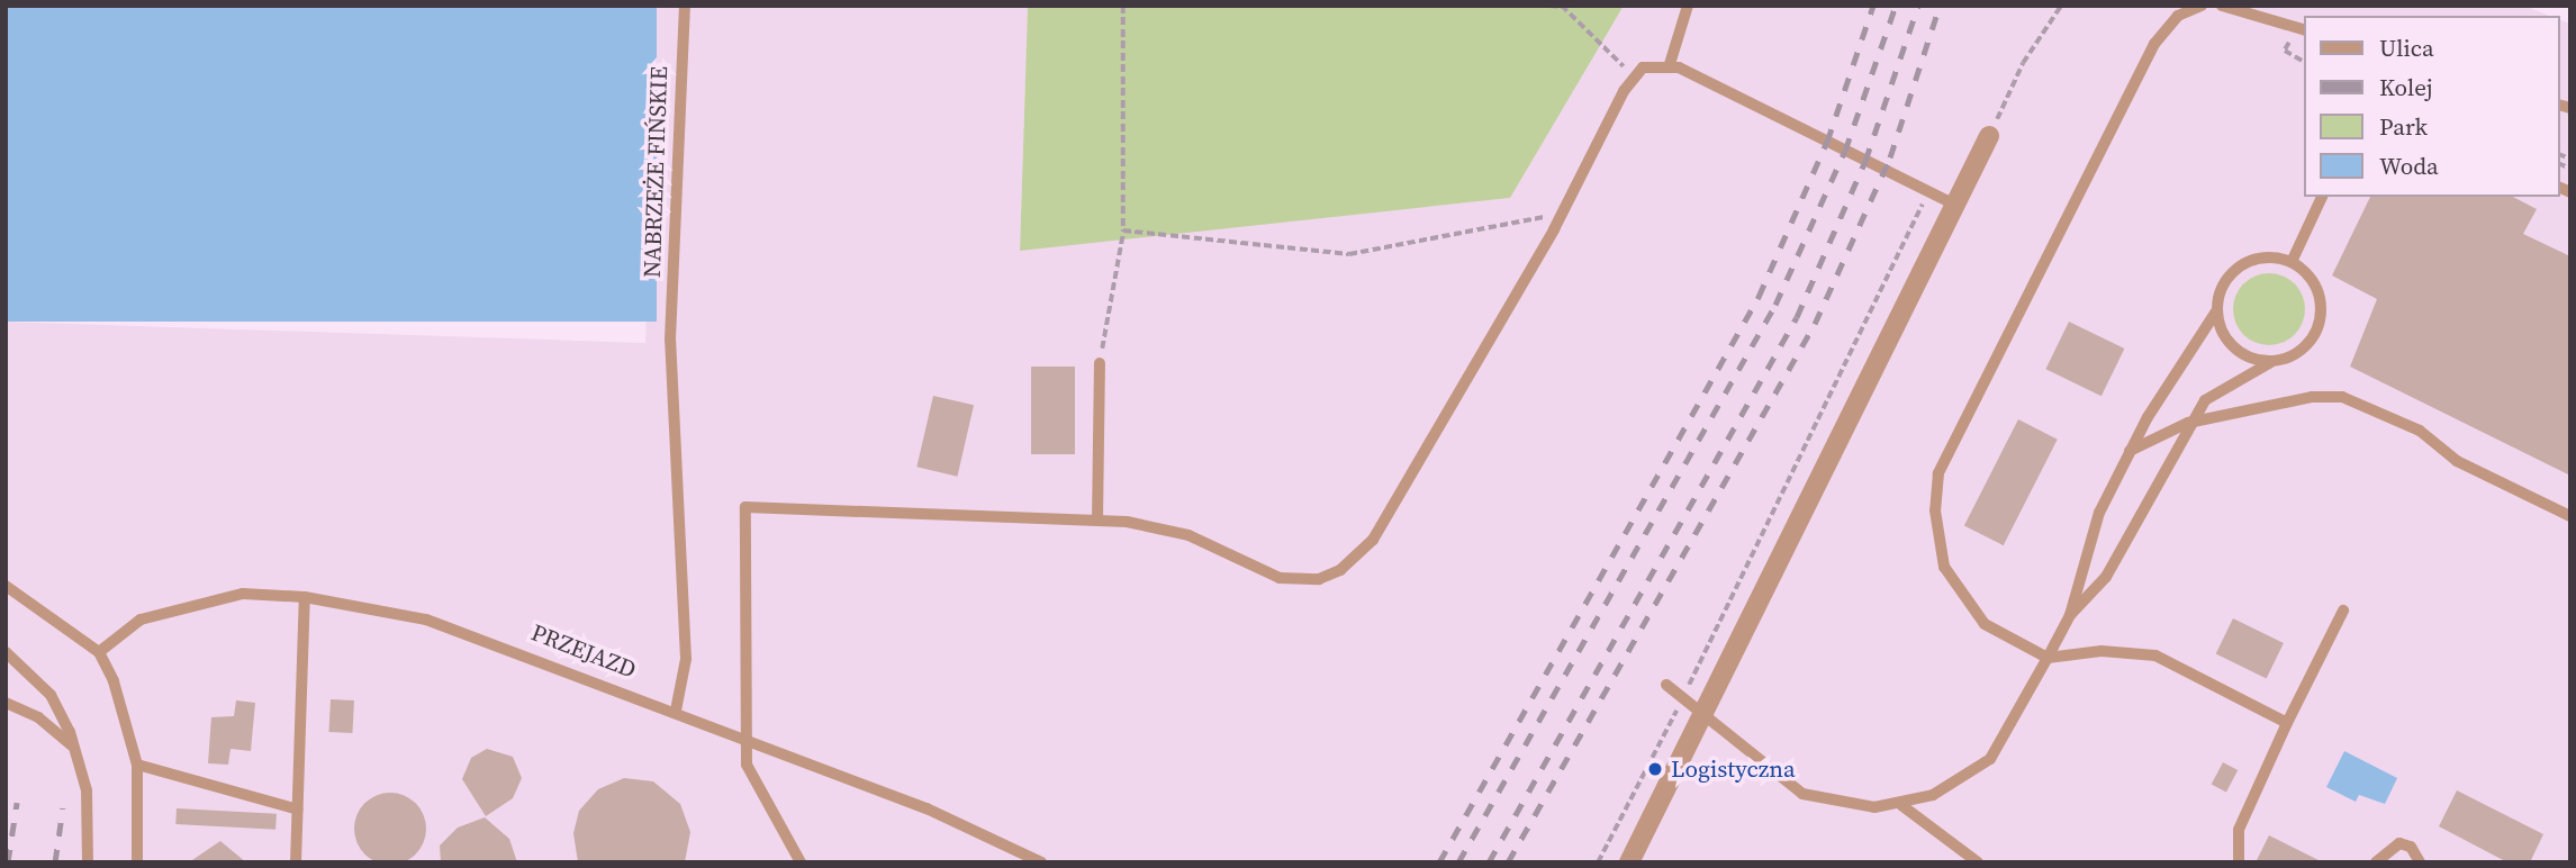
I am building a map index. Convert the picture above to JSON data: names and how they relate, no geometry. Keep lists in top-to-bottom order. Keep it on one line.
{"streets":{"lane":["NABRZEŻE FIŃSKIE","PRZEJAZD"]},"crossings":[["NABRZEŻE FIŃSKIE","PRZEJAZD"]],"places":["Logistyczna"],"legend":["Ulica","Kolej","Park","Woda"]}
